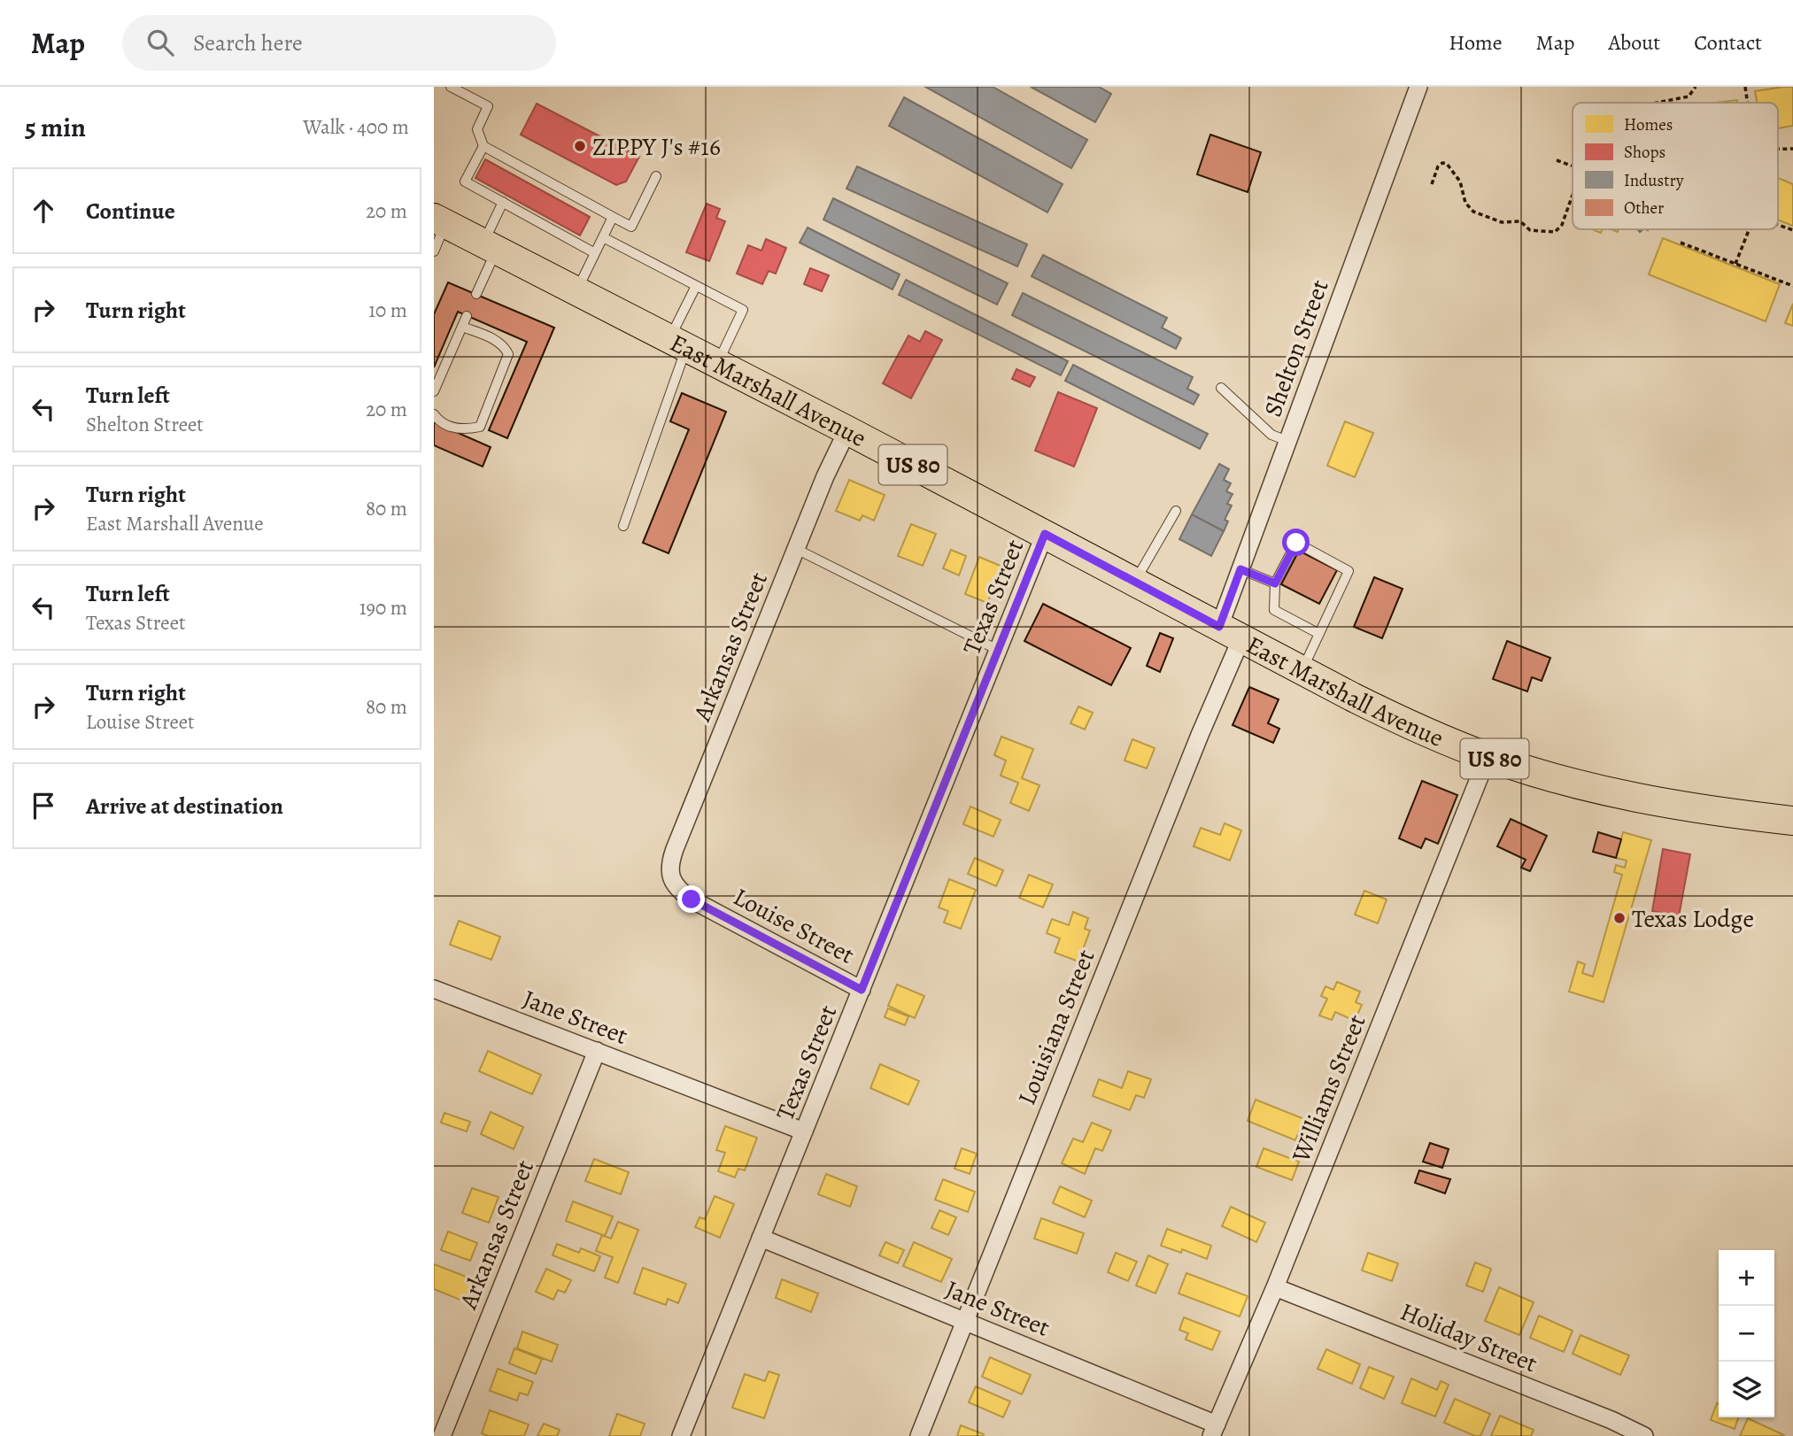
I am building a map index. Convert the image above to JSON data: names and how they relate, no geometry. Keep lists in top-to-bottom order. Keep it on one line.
{"streets":{"main road":["East Marshall Avenue","US 80"],"street":["Shelton Street","Texas Street","Arkansas Street","Louise Street","Jane Street","Louisiana Street","Williams Street","Holiday Street"]},"crossings":[["Shelton Street","East Marshall Avenue"],["Shelton Street","Louisiana Street"],["East Marshall Avenue","Texas Street"],["East Marshall Avenue","Arkansas Street"],["East Marshall Avenue","Louisiana Street"],["East Marshall Avenue","Williams Street"],["Texas Street","Louise Street"],["Texas Street","Jane Street"],["Arkansas Street","Louise Street"],["Arkansas Street","Jane Street"],["Jane Street","Louisiana Street"],["Jane Street","Williams Street"],["Williams Street","Holiday Street"]],"places":["ZIPPY J's #16","Texas Lodge"],"legend":["Homes","Shops","Industry","Other"],"page":{"header":"Map","search":"Search here","nav":["Home","Map","About","Contact"],"heading":["5 min","Walk · 400 m"],"list":[["Continue","20 m"],["Turn right","10 m"],["Turn left","Shelton Street","20 m"],["Turn right","East Marshall Avenue","80 m"],["Turn left","Texas Street","190 m"],["Turn right","Louise Street","80 m"],"Arrive at destination"],"map_buttons":["+","−"]}}
